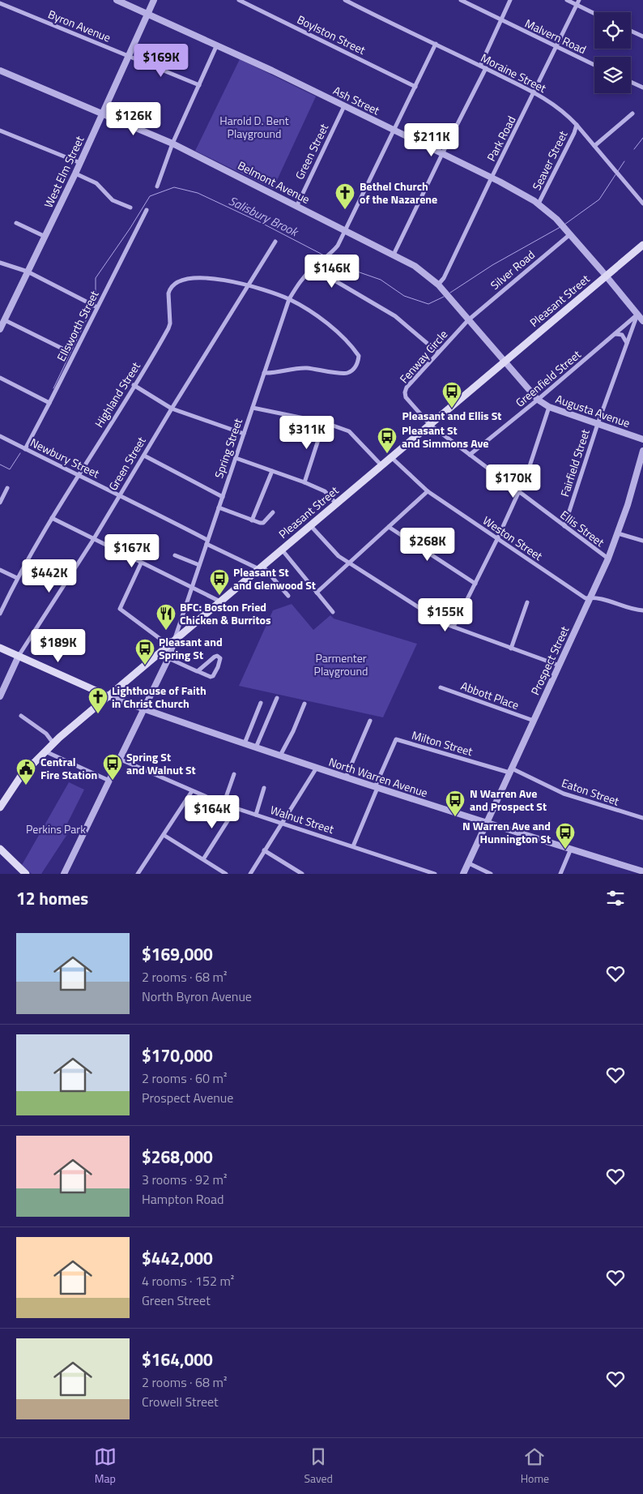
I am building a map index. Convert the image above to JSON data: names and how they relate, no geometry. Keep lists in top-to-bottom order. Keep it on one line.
{"streets":{"main road":["Pleasant Street"],"street":["Byron Avenue","Boylston Street","Malvern Road","Moraine Street","Ash Street","Park Road","Green Street","Seaver Street","West Elm Street","Belmont Avenue","Silver Road","Ellsworth Street","Fenway Circle","Greenfield Street","Highland Street","Augusta Avenue","Spring Street","Newbury Street","Fairfield Street","Ellis Street","Weston Street","Prospect Street","Abbott Place","Milton Street","North Warren Avenue","Eaton Street","Walnut Street"]},"crossings":[["Byron Avenue","West Elm Street"],["Boylston Street","Spring Street"],["Malvern Road","Park Road"],["Moraine Street","Park Road"],["Moraine Street","Seaver Street"],["Moraine Street","Spring Street"],["Ash Street","Park Road"],["Ash Street","Green Street"],["Ash Street","Seaver Street"],["Ash Street","West Elm Street"],["Ash Street","Silver Road"],["Ash Street","Pleasant Street"],["Ash Street","Greenfield Street"],["Ash Street","Spring Street"],["Ash Street","Fairfield Street"],["Park Road","Belmont Avenue"],["Green Street","Belmont Avenue"],["Green Street","Highland Street"],["Green Street","Newbury Street"],["West Elm Street","Belmont Avenue"],["Belmont Avenue","Silver Road"],["Belmont Avenue","Pleasant Street"],["Belmont Avenue","Fenway Circle"],["Belmont Avenue","Augusta Avenue"],["Belmont Avenue","Spring Street"],["Silver Road","Fenway Circle"],["Pleasant Street","Fenway Circle"],["Pleasant Street","Augusta Avenue"],["Pleasant Street","Spring Street"],["Pleasant Street","Newbury Street"],["Pleasant Street","Ellis Street"],["Pleasant Street","Weston Street"],["Pleasant Street","North Warren Avenue"],["Ellsworth Street","Newbury Street"],["Fenway Circle","Ellis Street"],["Greenfield Street","Augusta Avenue"],["Greenfield Street","Fairfield Street"],["Greenfield Street","Ellis Street"],["Highland Street","Spring Street"],["Highland Street","Newbury Street"],["Augusta Avenue","Fairfield Street"],["Spring Street","Newbury Street"],["Spring Street","North Warren Avenue"],["Spring Street","Walnut Street"],["Fairfield Street","Ellis Street"],["Ellis Street","Prospect Street"],["Weston Street","Prospect Street"],["Prospect Street","Abbott Place"],["Prospect Street","Milton Street"],["Prospect Street","North Warren Avenue"],["Prospect Street","Eaton Street"],["Milton Street","North Warren Avenue"],["Milton Street","Eaton Street"]],"water":["Salisbury Brook"],"parks":["Harold D. Bent Playground","Parmenter Playground","Perkins Park"],"places":{"church":["Bethel Church of the Nazarene","Lighthouse of Faith in Christ Church"],"bus stop":["Pleasant and Ellis St","Pleasant St and Simmons Ave","Pleasant St and Glenwood St","Pleasant and Spring St","Spring St and Walnut St","N Warren Ave and Prospect St","N Warren Ave and Hunnington St"],"restaurant":["BFC: Boston Fried Chicken & Burritos"],"public building":["Central Fire Station"]},"page":{"price":["$169K","$126K","$211K","$146K","$311K","$170K","$268K","$167K","$442K","$155K","$189K","$164K"],"heading":"12 homes","list":[{"name":"$169,000","note":"2 rooms · 68 m² · North Byron Avenue"},{"name":"$170,000","note":"2 rooms · 60 m² · Prospect Avenue"},{"name":"$268,000","note":"3 rooms · 92 m² · Hampton Road"},{"name":"$442,000","note":"4 rooms · 152 m² · Green Street"},{"name":"$164,000","note":"2 rooms · 68 m² · Crowell Street"}],"tabs":["Map","Saved","Home"]}}
